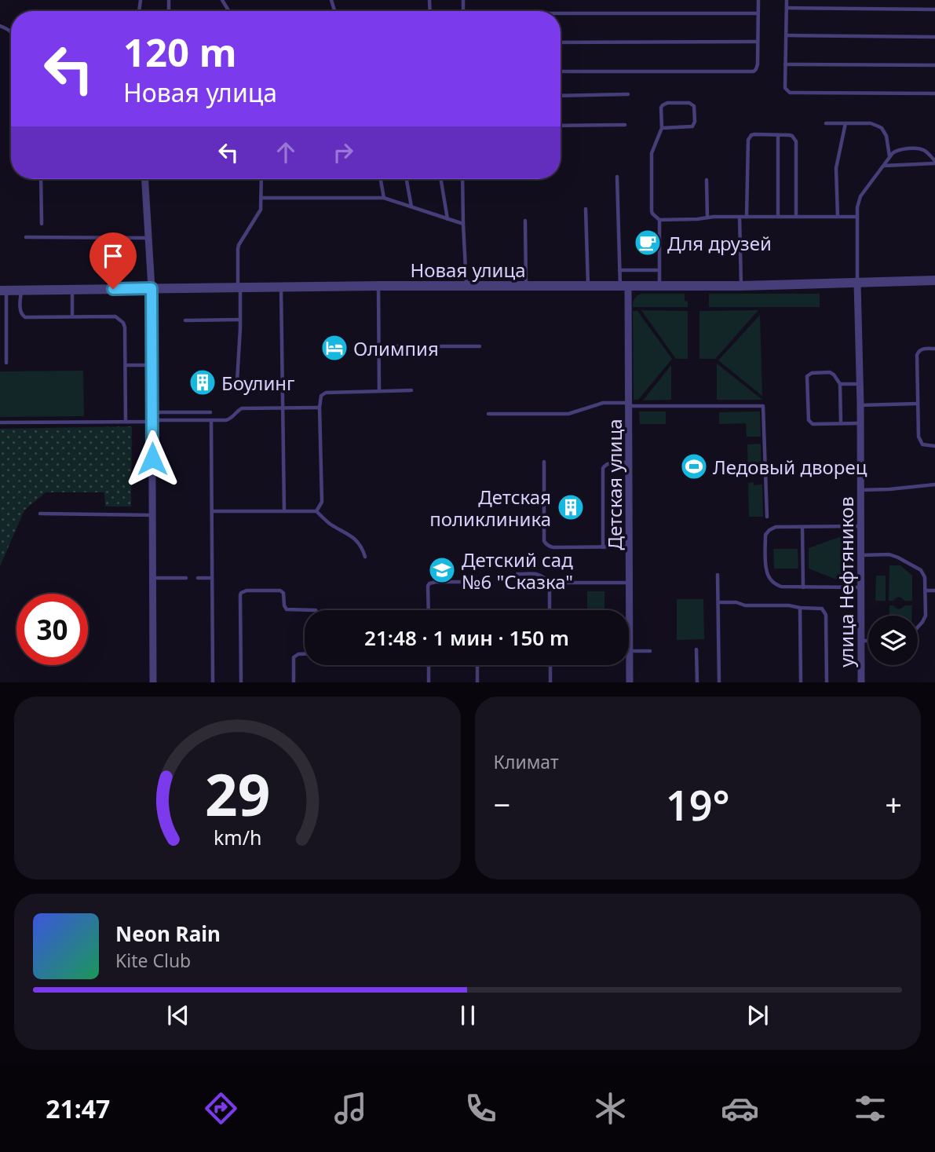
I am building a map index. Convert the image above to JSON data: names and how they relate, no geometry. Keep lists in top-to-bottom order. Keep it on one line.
{"streets":{"street":["Новая улица","Детская улица","улица Нефтяников"]},"crossings":[["Новая улица","Детская улица"],["Новая улица","улица Нефтяников"]],"places":{"cafe":["Для друзей"],"hotel":["Олимпия"],"building":["Боулинг","Детская поликлиника"],"sports":["Ледовый дворец"],"school or university":["Детский сад №6 \"Сказка\""]},"page":{"turn":["120 m","Новая улица"],"limit":"30","trip":"21:48 · 1 мин · 150 m","tile":"Климат","heat":["−","19°","+"],"song":["Neon Rain","Kite Club"],"tabs":"21:47","gauge":["29","km/h"]}}
